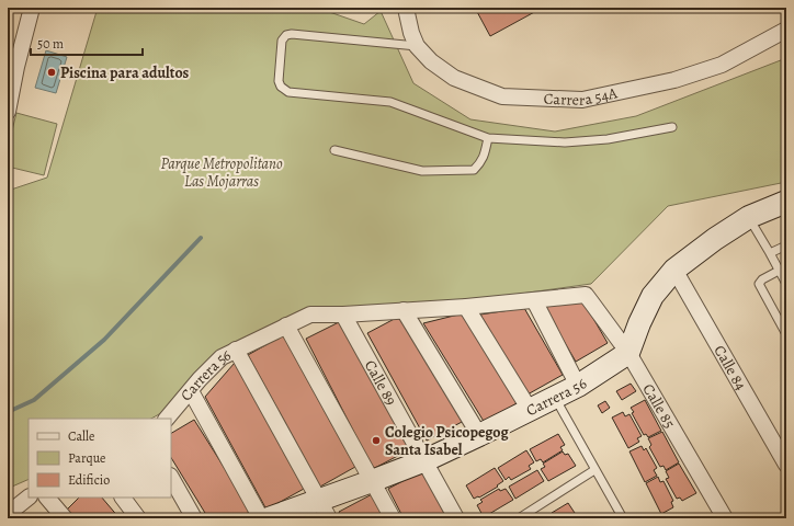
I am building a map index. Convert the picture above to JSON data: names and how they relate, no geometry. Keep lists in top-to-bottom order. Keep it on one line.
{"streets":{"street":["Carrera 54A","Calle 84","Carrera 56","Calle 89","Calle 85"]},"crossings":[["Carrera 56","Calle 89"],["Carrera 56","Calle 85"]],"parks":["Parque Metropolitano Las Mojarras"],"places":["Piscina para adultos","Colegio Psicopegog Santa Isabel"],"legend":["Calle","Parque","Edificio"],"scale_bar":"50 m"}
